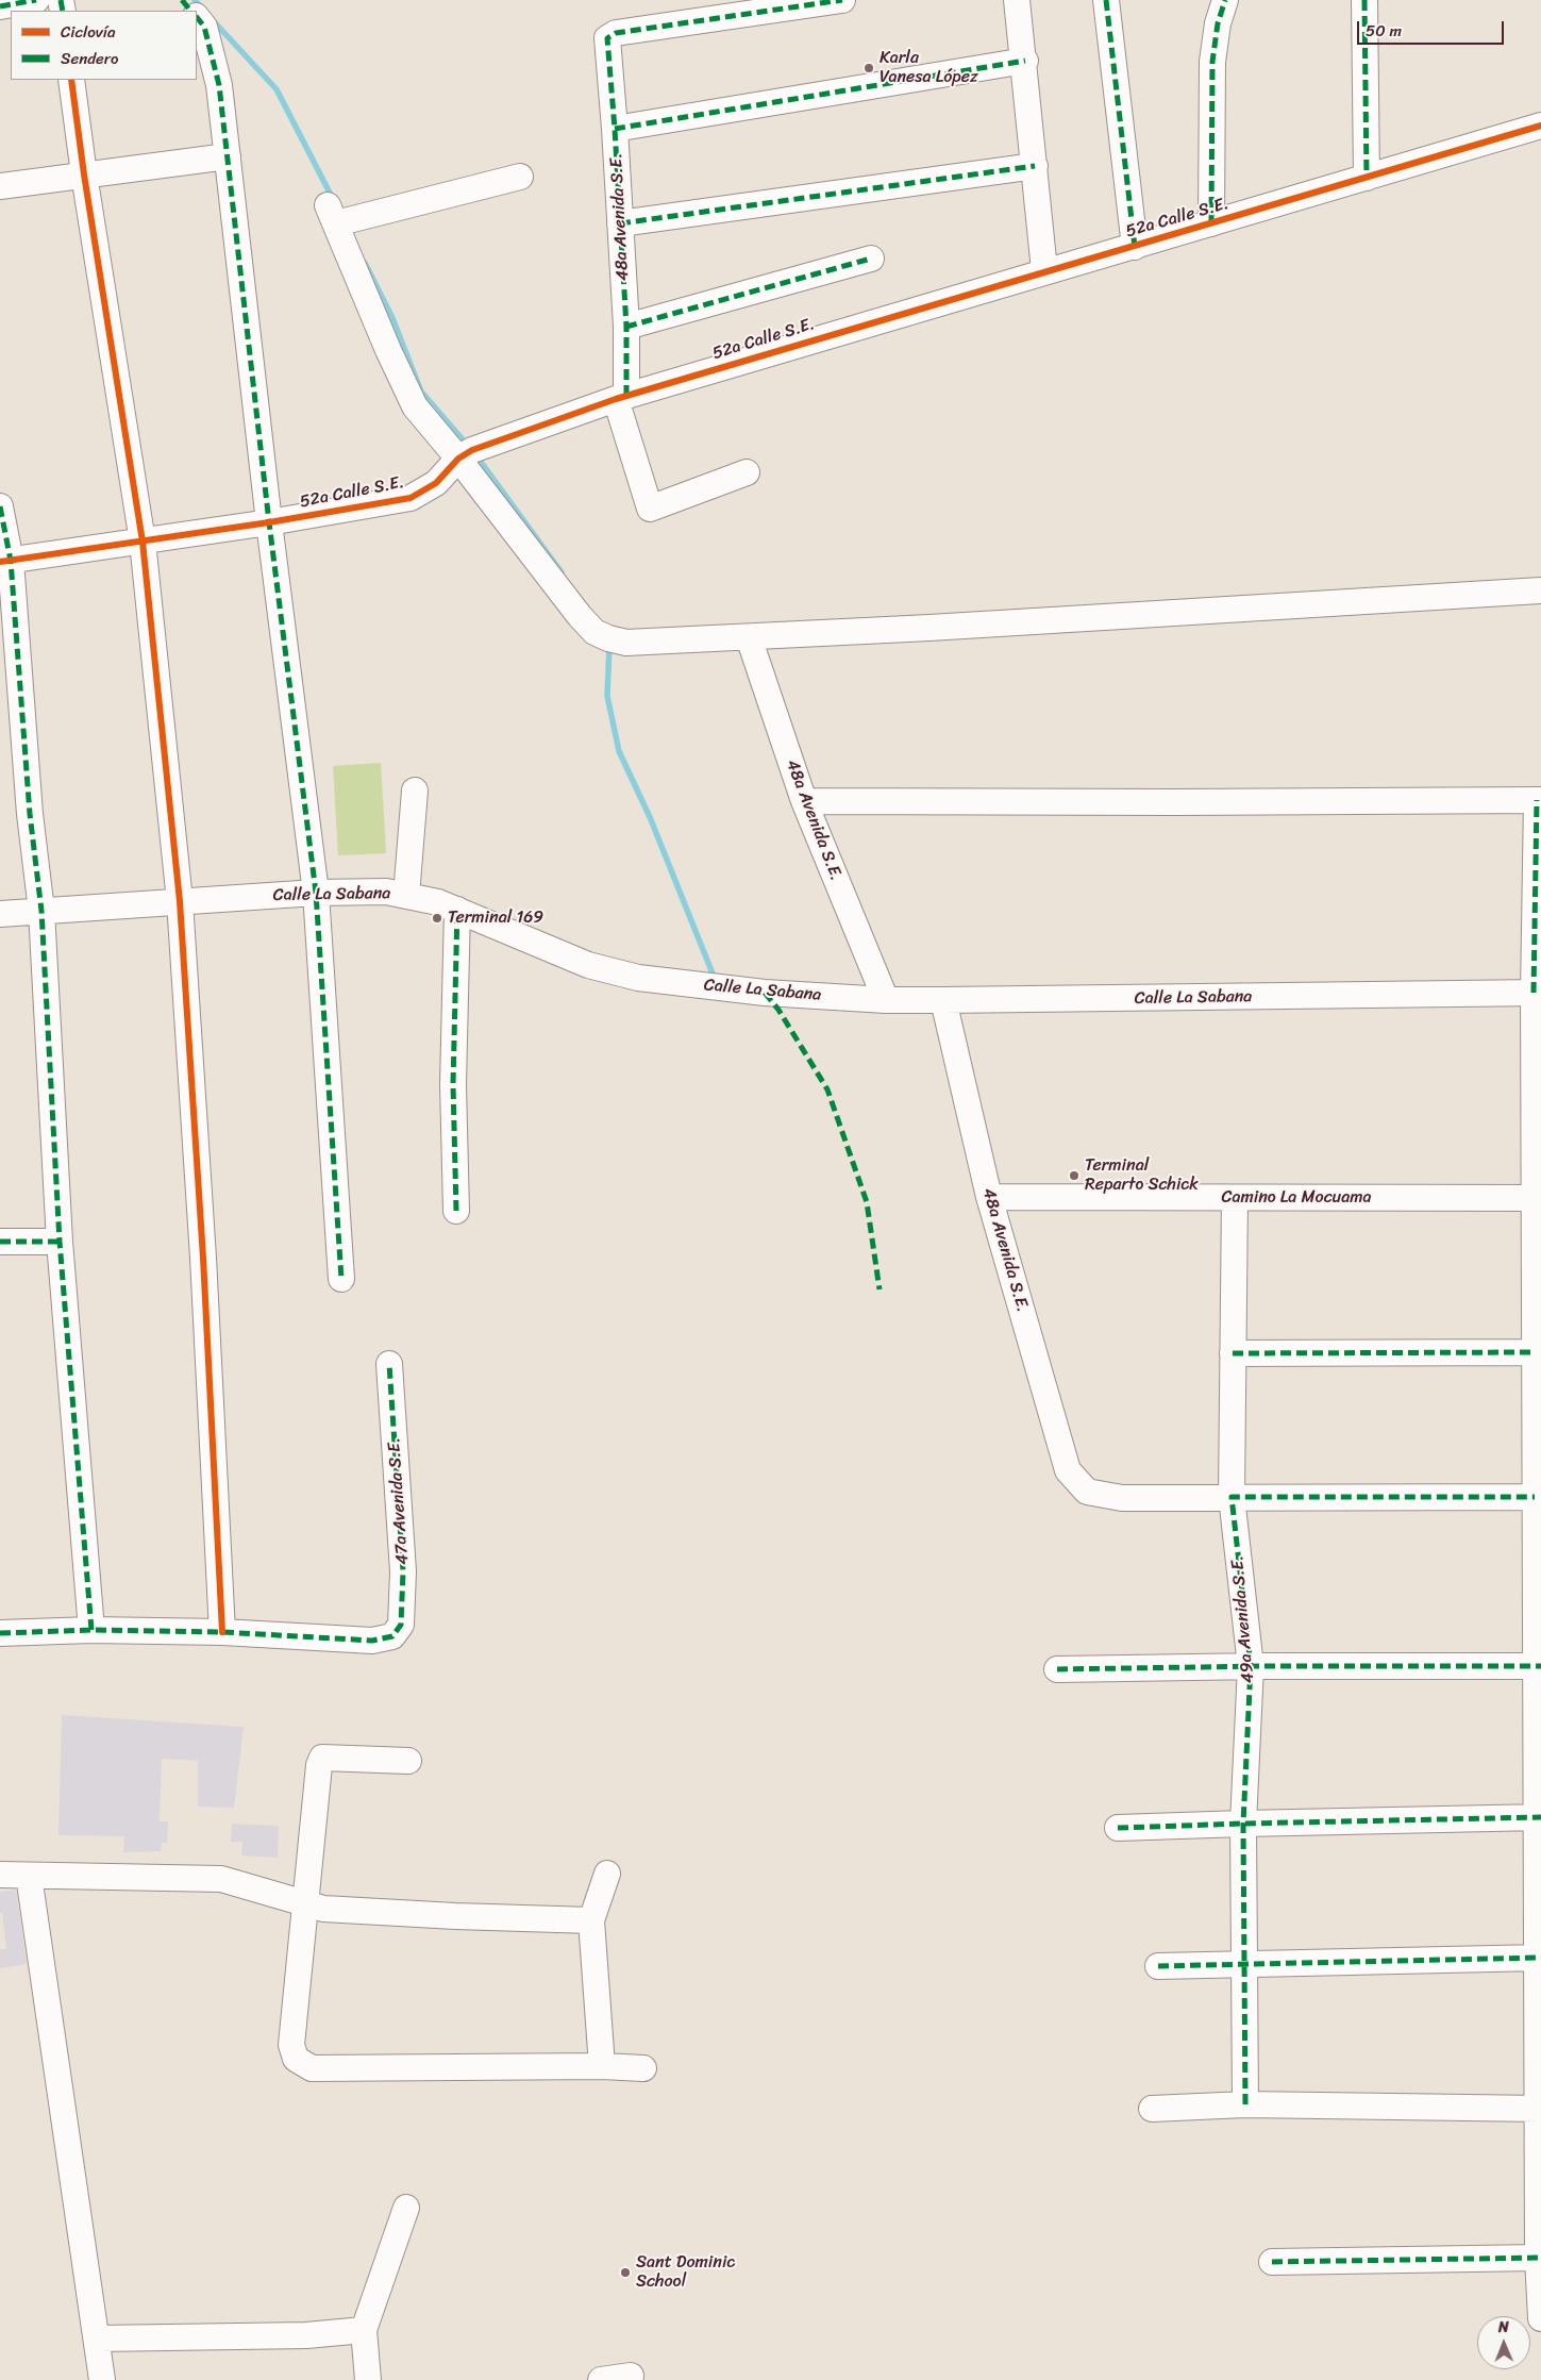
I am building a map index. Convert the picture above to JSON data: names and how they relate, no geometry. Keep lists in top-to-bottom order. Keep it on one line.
{"streets":{"street":["48a Avenida S.E.","52a Calle S.E.","Calle La Sabana","Camino La Mocuama","47a Avenida S.E.","49a Avenida S.E."]},"crossings":[["48a Avenida S.E.","52a Calle S.E."],["48a Avenida S.E.","Calle La Sabana"],["48a Avenida S.E.","Camino La Mocuama"],["48a Avenida S.E.","49a Avenida S.E."],["Camino La Mocuama","49a Avenida S.E."]],"places":["Karla Vanesa López","Terminal 169","Terminal Reparto Schick","Sant Dominic School"],"legend":["Ciclovía","Sendero"],"scale_bar":"50 m","north":"top"}
